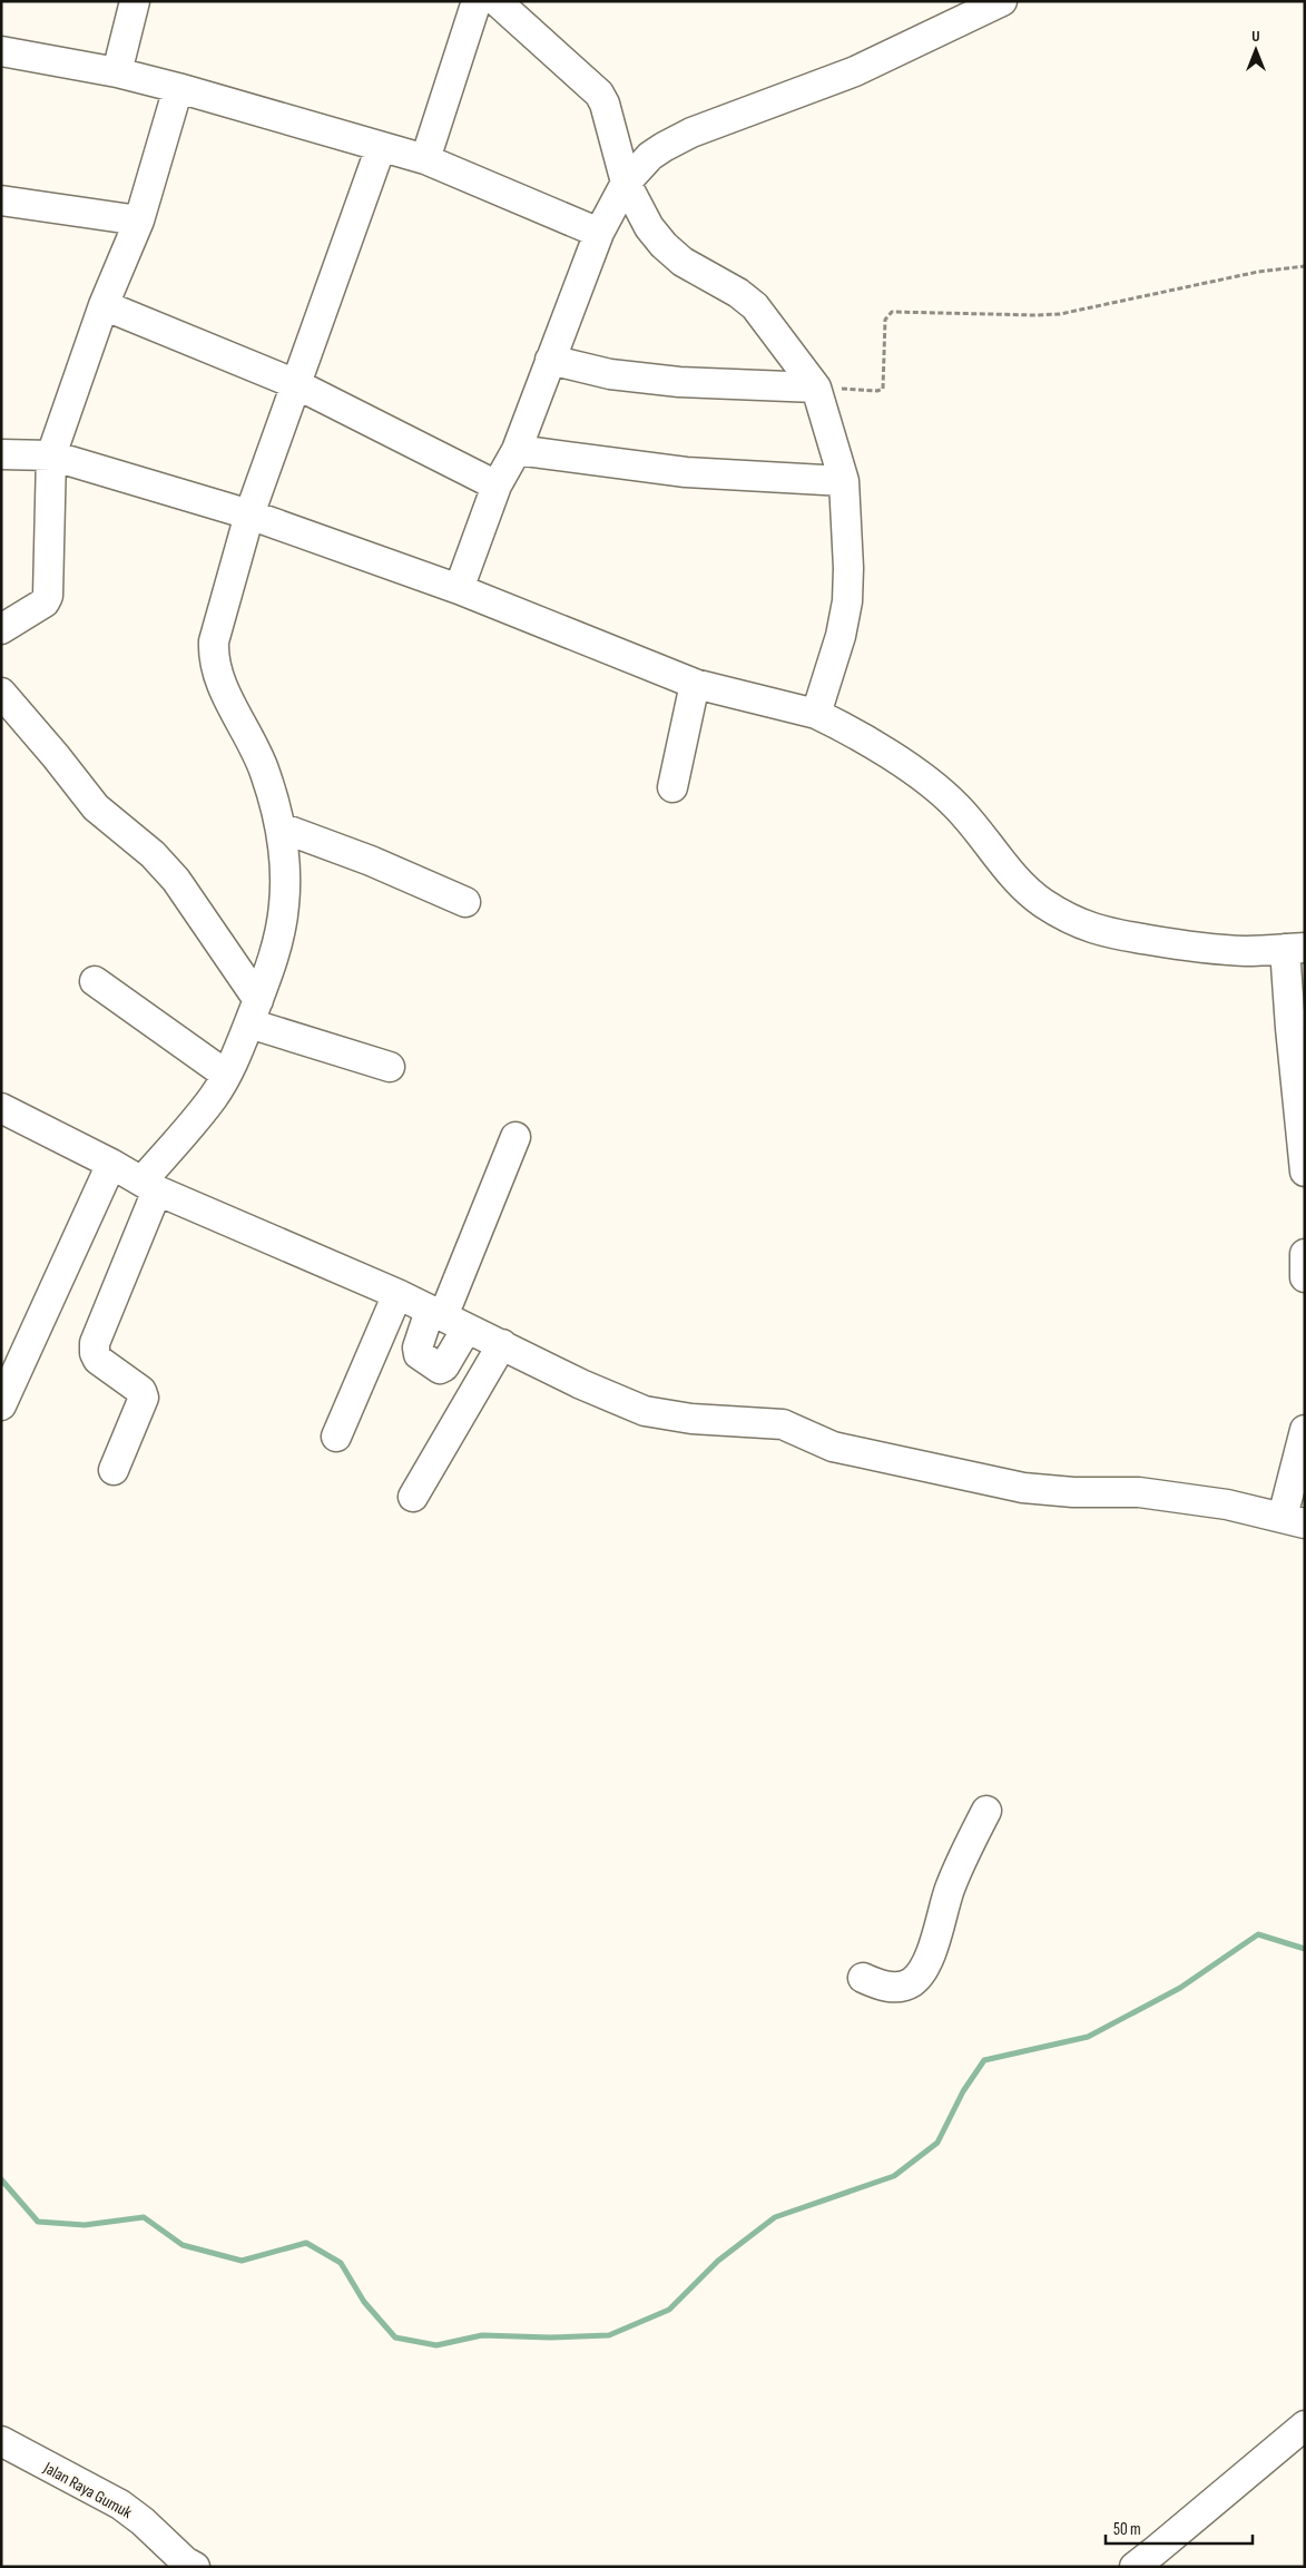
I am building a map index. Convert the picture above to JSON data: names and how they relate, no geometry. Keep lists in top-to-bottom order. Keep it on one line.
{"streets":{"street":["Jalan Raya Gumuk"]},"scale_bar":"50 m","north":"top"}
